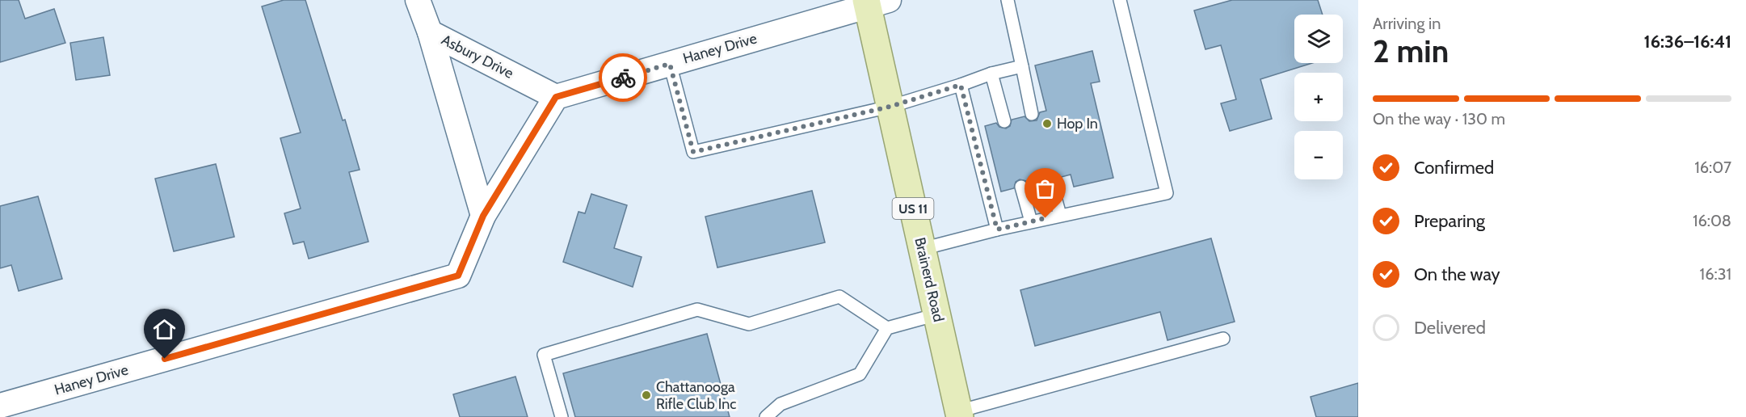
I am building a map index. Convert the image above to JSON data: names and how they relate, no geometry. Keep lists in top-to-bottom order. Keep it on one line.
{"streets":{"main road":["US 11","Brainerd Road"],"street":["Haney Drive","Asbury Drive"]},"crossings":[["Haney Drive","Asbury Drive"],["Haney Drive","Brainerd Road"]],"places":["Hop In","Chattanooga Rifle Club Inc"],"page":{"heading":["2 min","Arriving in","16:36–16:41"],"map_buttons":["+","−"],"bar":"On the way · 130 m","list":[["Confirmed","16:07"],["Preparing","16:08"],["On the way","16:31"],"Delivered"]}}
